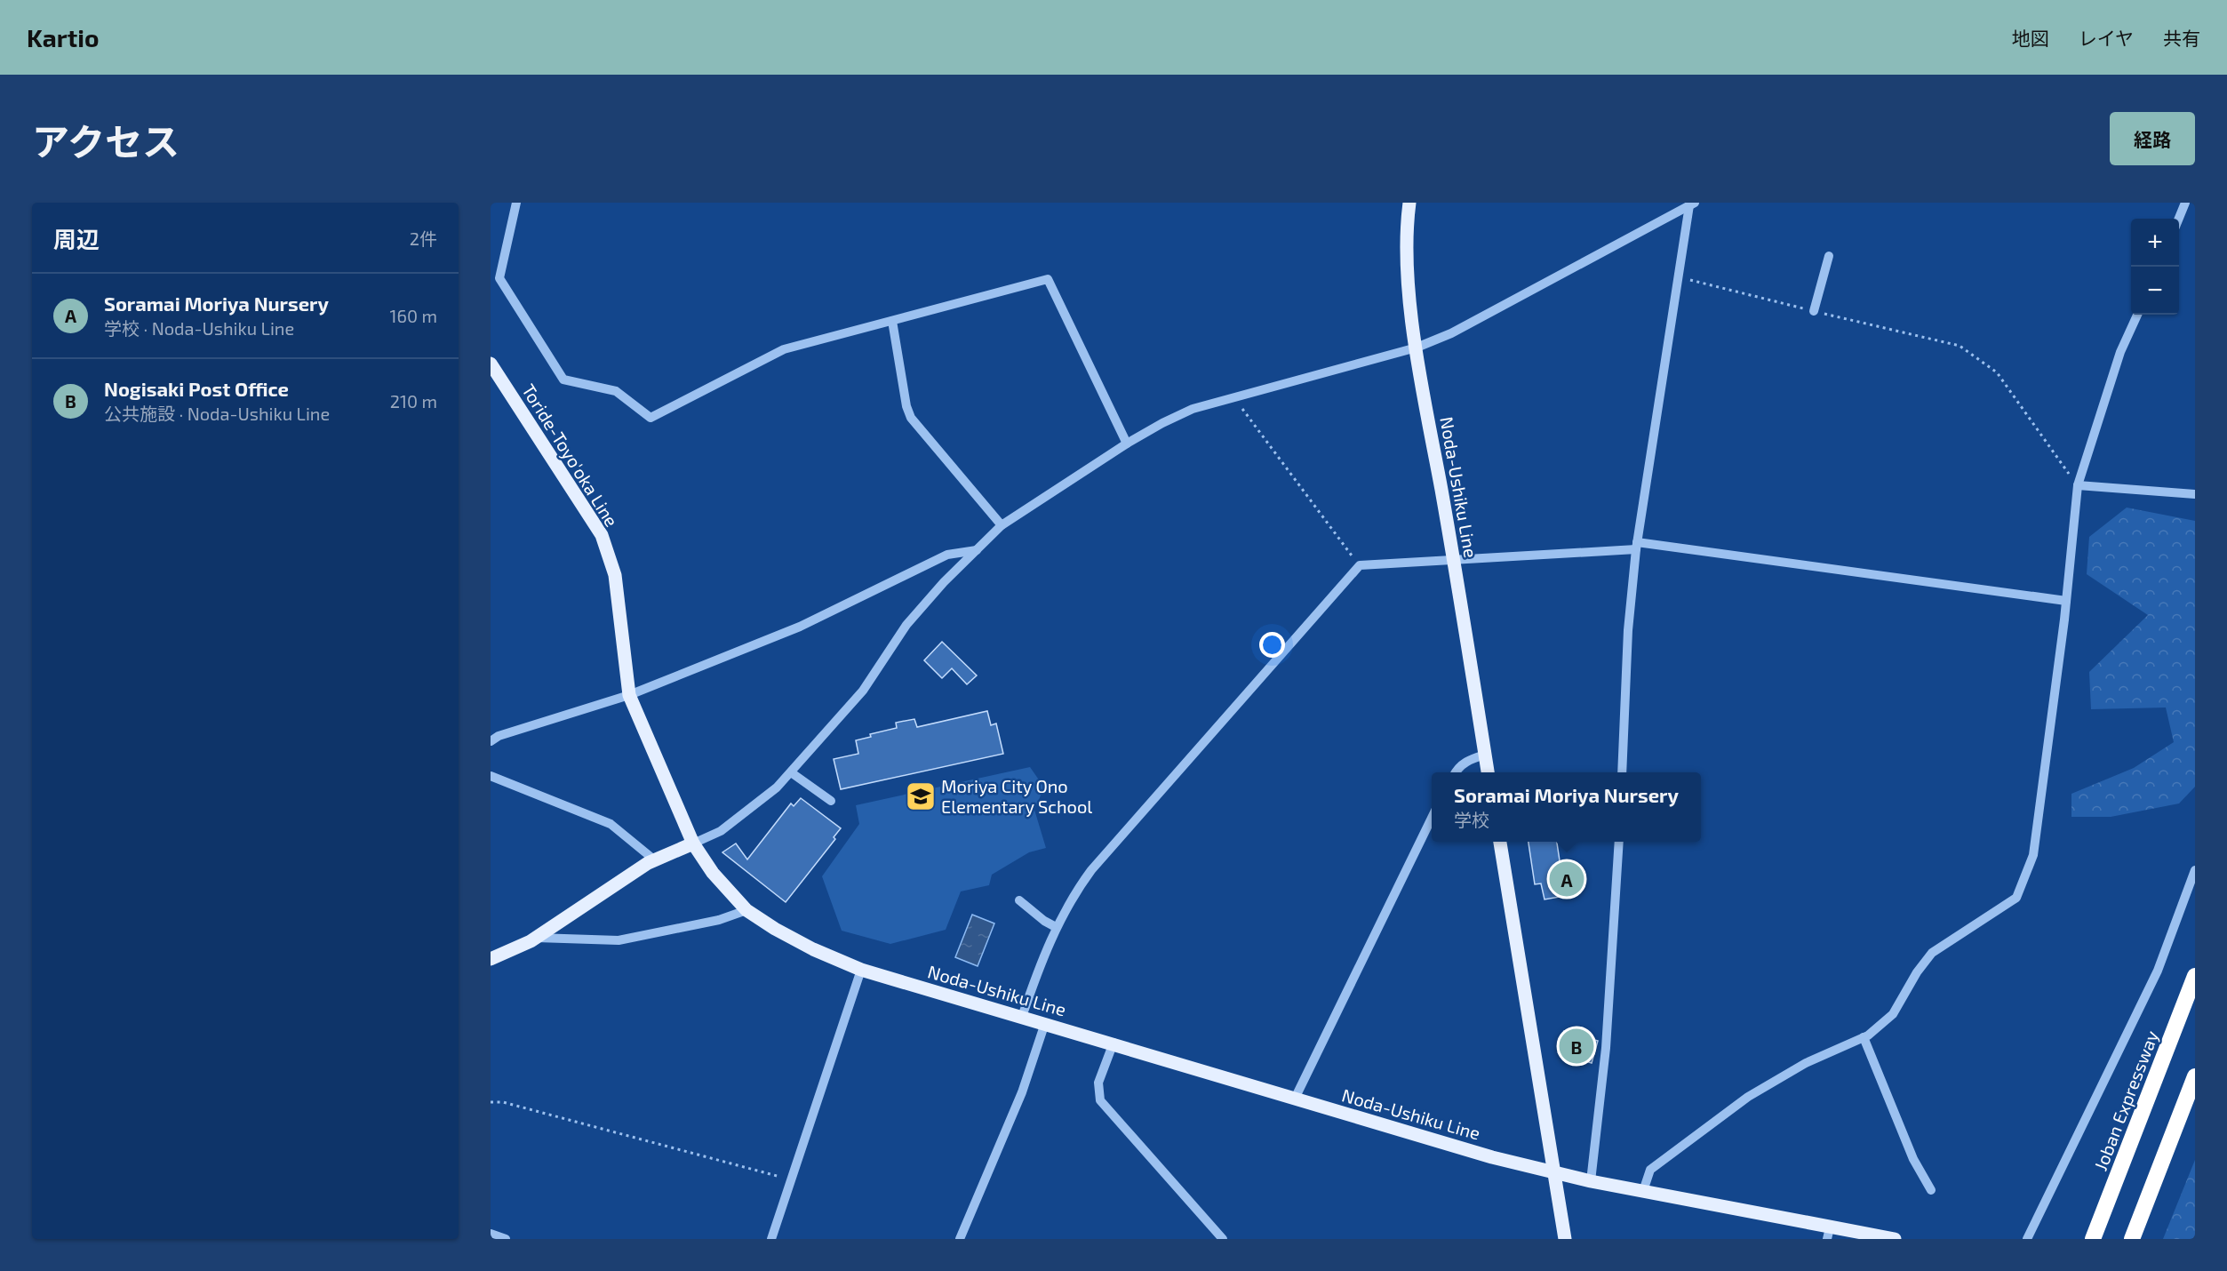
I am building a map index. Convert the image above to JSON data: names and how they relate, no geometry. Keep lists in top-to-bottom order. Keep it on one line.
{"streets":{"highway":["Joban Expressway"],"main road":["Toride-Toyo'oka Line","Noda-Ushiku Line"]},"crossings":[["Toride-Toyo'oka Line","Noda-Ushiku Line"]],"places":{"school or university":["Moriya City Ono Elementary School"]},"page":{"header":"Kartio","nav":["地図","レイヤ","共有"],"title":"アクセス","buttons":"経路","heading":["周辺","2件"],"map_buttons":["+","−"],"list":[{"mark":"A","name":"Soramai Moriya Nursery","note":"学校 · Noda-Ushiku Line","value":"160 m"},{"mark":"B","name":"Nogisaki Post Office","note":"公共施設 · Noda-Ushiku Line","value":"210 m"}],"popup":["Soramai Moriya Nursery","学校"],"pins":["A","B"]}}
